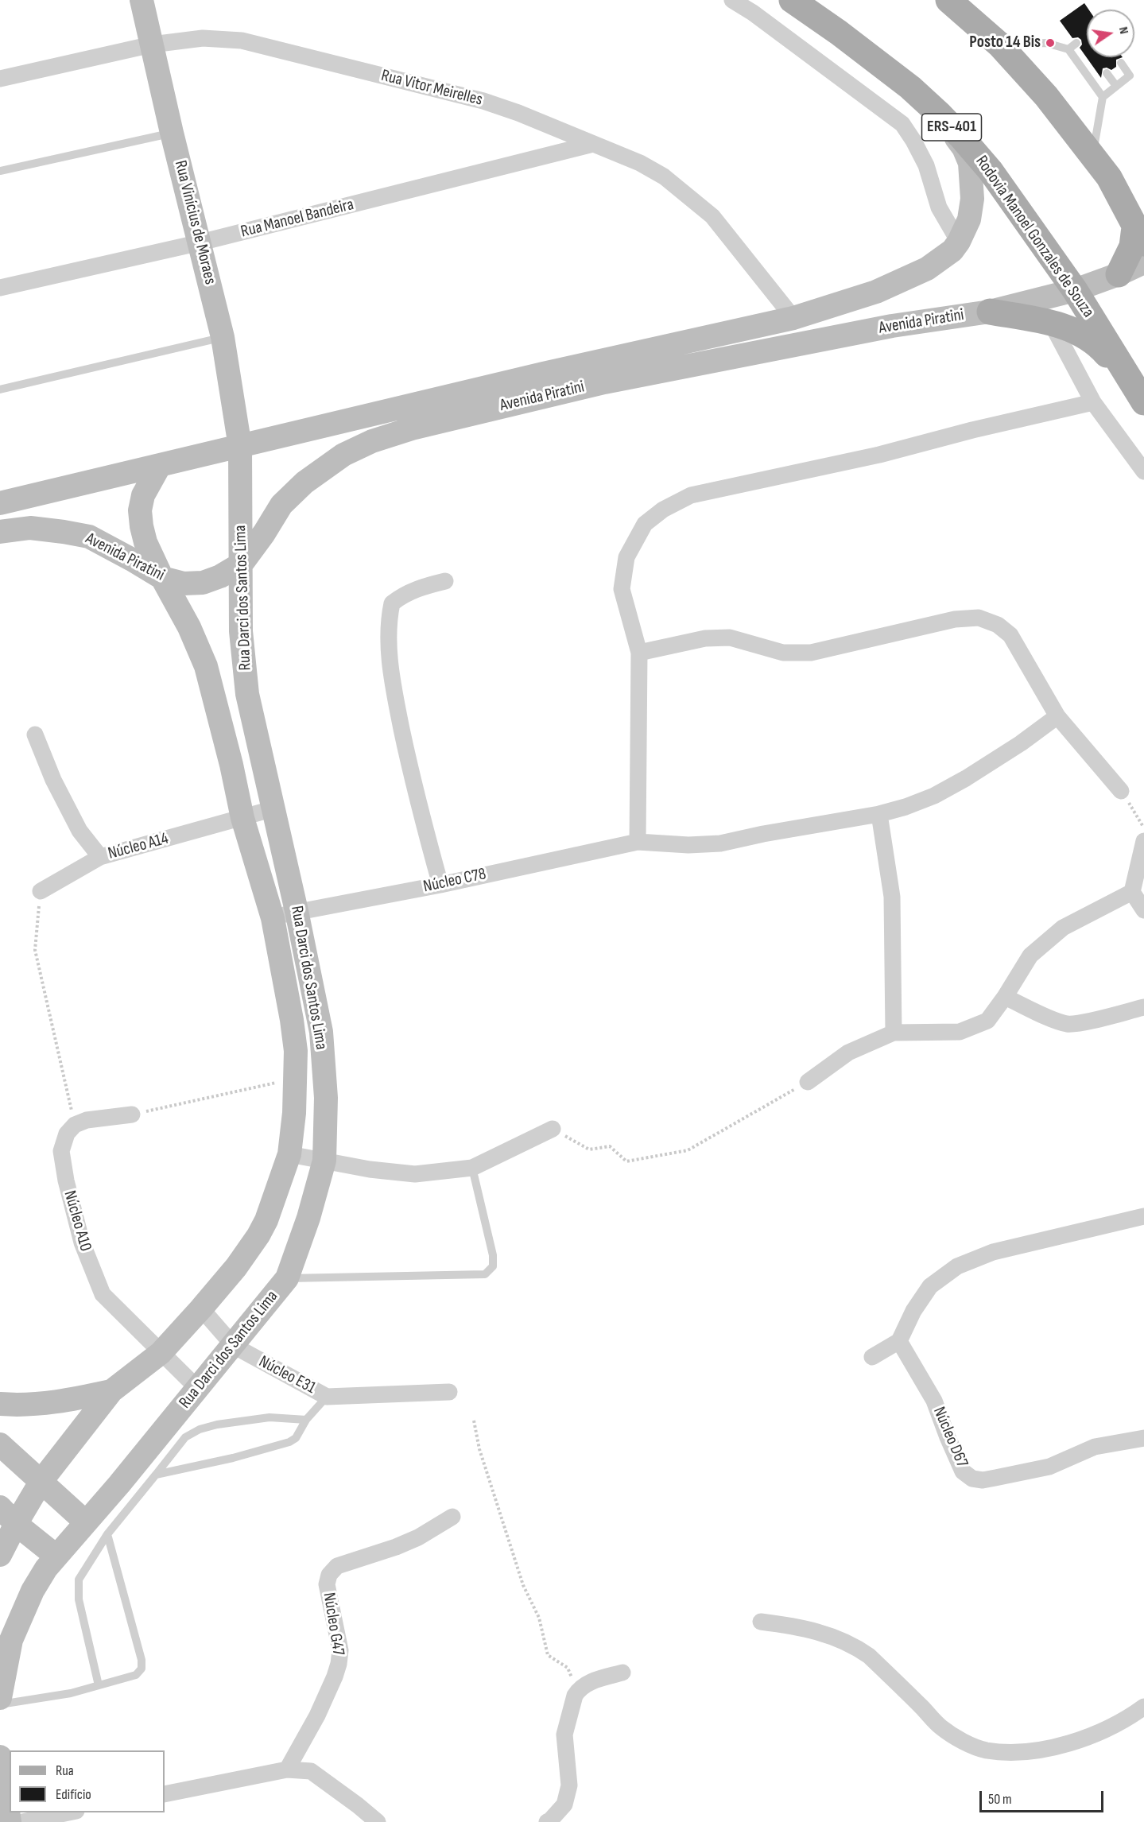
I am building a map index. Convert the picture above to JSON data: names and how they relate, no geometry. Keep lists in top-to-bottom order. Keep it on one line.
{"streets":{"main road":["ERS-401","Rodovia Manoel Gonzales de Souza"],"street":["Rua Vitor Meirelles","Rua Manoel Bandeira","Rua Vinícius de Moraes","Avenida Piratini","Rua Darci dos Santos Lima","Núcleo A14","Núcleo C78","Núcleo A10","Núcleo E31","Núcleo D67","Núcleo G47"]},"crossings":[["Rua Vitor Meirelles","Rua Manoel Bandeira"],["Rua Vitor Meirelles","Rua Vinícius de Moraes"],["Rua Vitor Meirelles","Avenida Piratini"],["Rua Manoel Bandeira","Rua Vinícius de Moraes"],["Rua Vinícius de Moraes","Avenida Piratini"],["Rua Vinícius de Moraes","Rua Darci dos Santos Lima"],["Rodovia Manoel Gonzales de Souza","Avenida Piratini"],["Avenida Piratini","Rua Darci dos Santos Lima"],["Rua Darci dos Santos Lima","Núcleo A14"],["Rua Darci dos Santos Lima","Núcleo C78"],["Rua Darci dos Santos Lima","Núcleo A10"],["Rua Darci dos Santos Lima","Núcleo E31"]],"places":["Posto 14 Bis"],"legend":["Rua","Edifício"],"scale_bar":"50 m","north":"right"}
